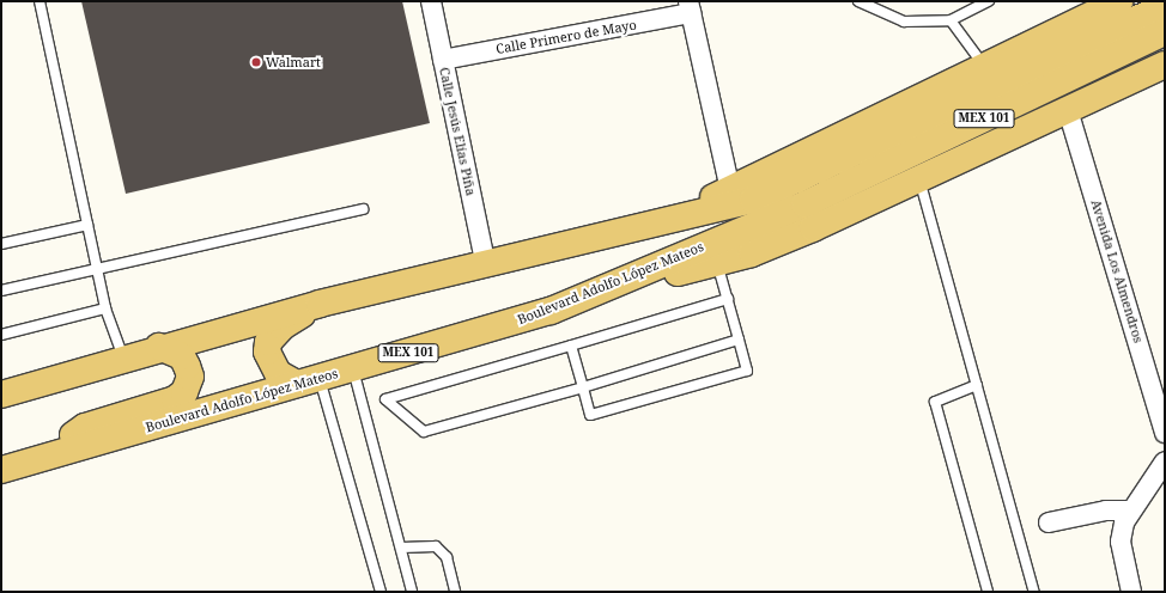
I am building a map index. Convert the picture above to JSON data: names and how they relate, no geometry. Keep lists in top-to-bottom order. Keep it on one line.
{"streets":{"main road":["MEX 101","Boulevard Adolfo López Mateos"],"street":["Calle Primero de Mayo","Calle Jesús Elías Piña","Avenida Los Almendros"]},"crossings":[["Calle Primero de Mayo","Calle Jesús Elías Piña"],["MEX 101","Calle Jesús Elías Piña"]],"places":["Walmart"]}
